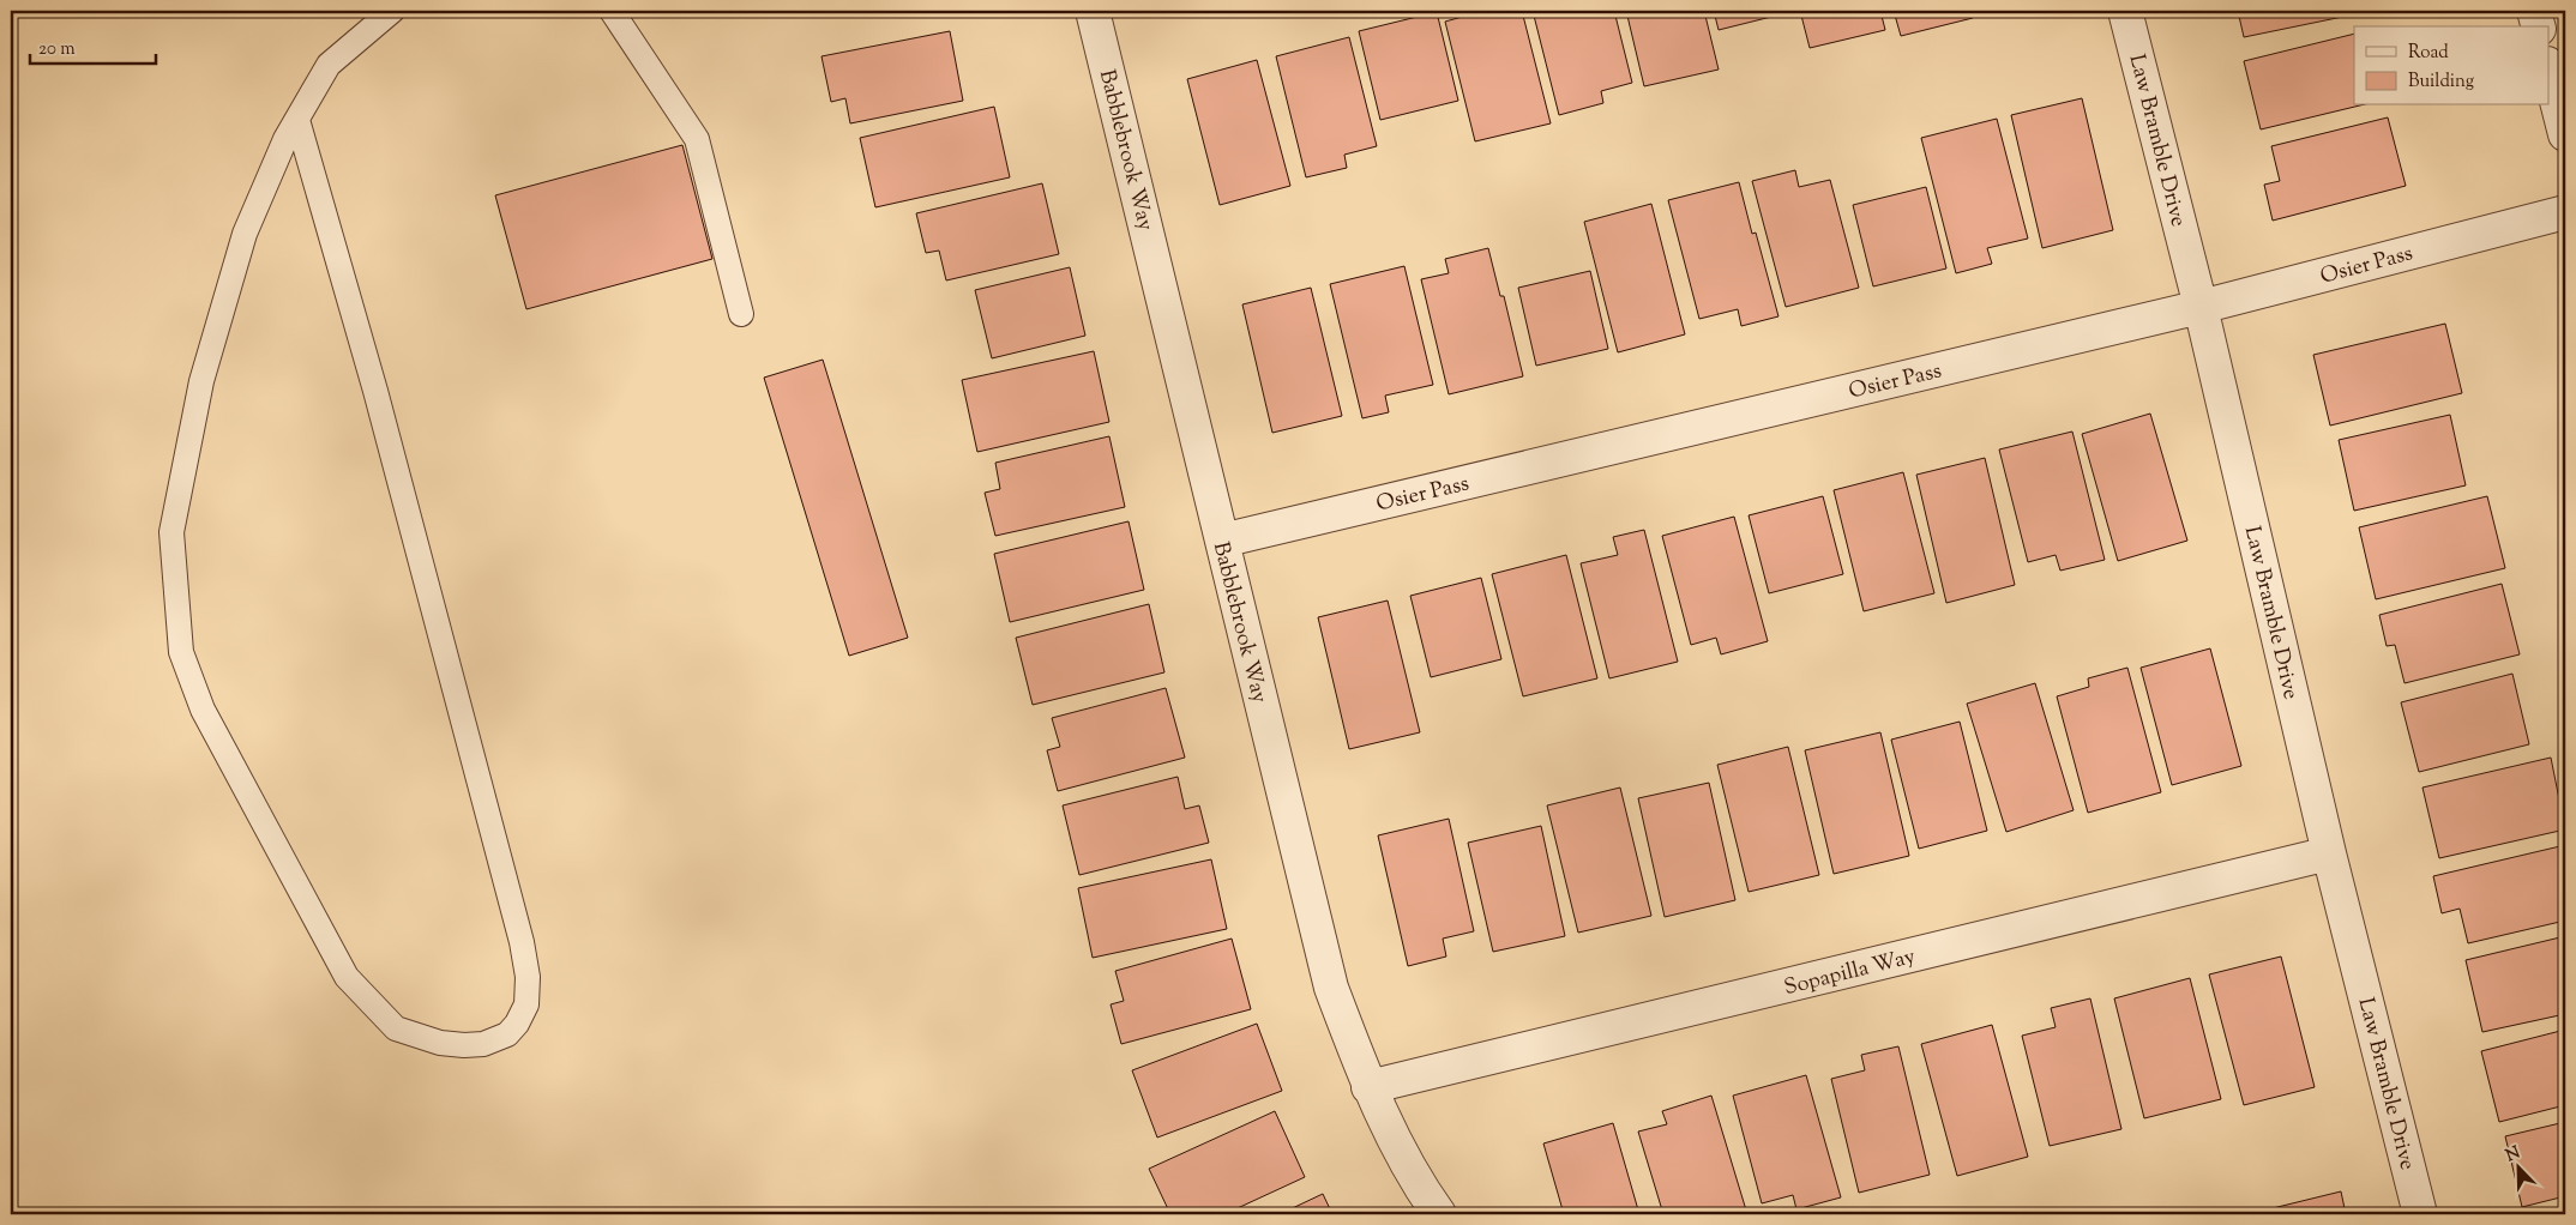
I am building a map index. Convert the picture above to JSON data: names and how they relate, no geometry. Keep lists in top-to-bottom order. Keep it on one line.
{"streets":{"street":["Law Bramble Drive","Babblebrook Way","Osier Pass","Sopapilla Way"]},"crossings":[["Law Bramble Drive","Osier Pass"],["Law Bramble Drive","Sopapilla Way"],["Babblebrook Way","Osier Pass"],["Babblebrook Way","Sopapilla Way"]],"legend":["Road","Building"],"scale_bar":"20 m","north":"top left"}
